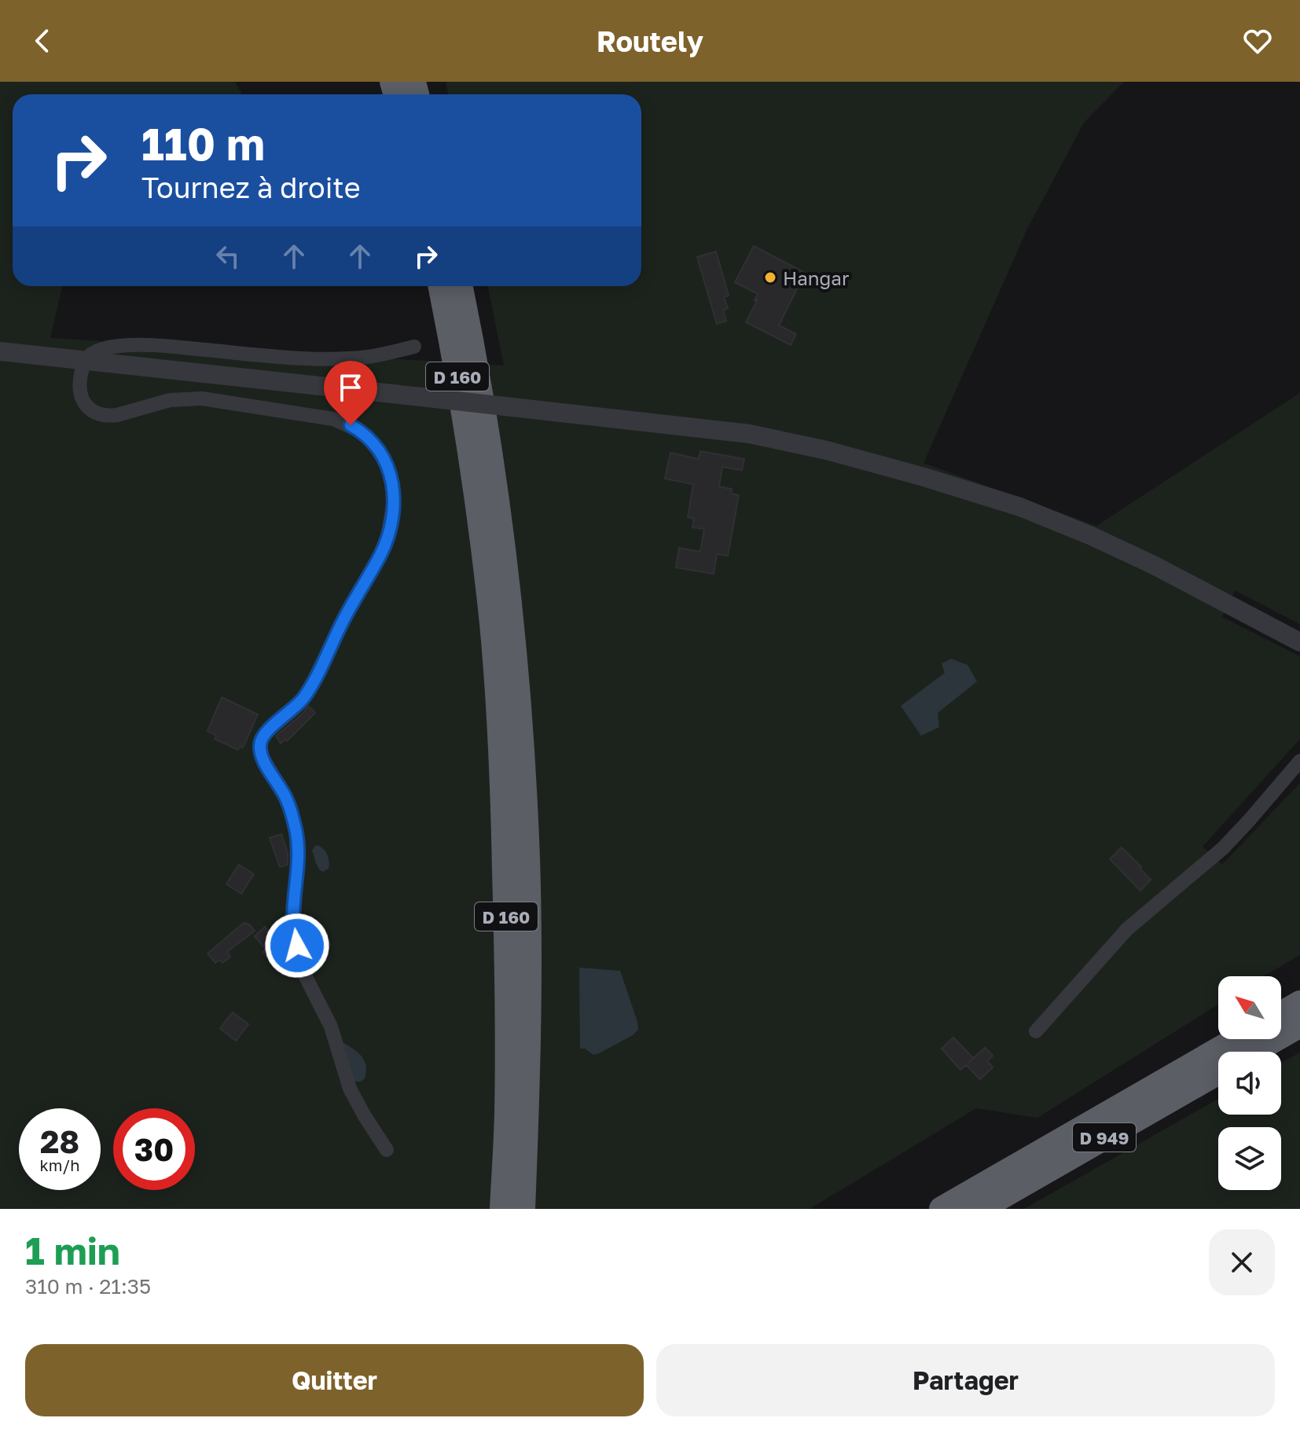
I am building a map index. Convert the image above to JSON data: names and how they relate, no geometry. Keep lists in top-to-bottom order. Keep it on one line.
{"streets":{"highway":["D 160","D 949"]},"places":["Hangar"],"north":"top left","page":{"header":"Routely","turn":["110 m","Tournez à droite"],"speed":"28 km/h","limit":"30","heading":["1 min","310 m · 21:35"],"buttons":["Quitter","Partager"]}}
